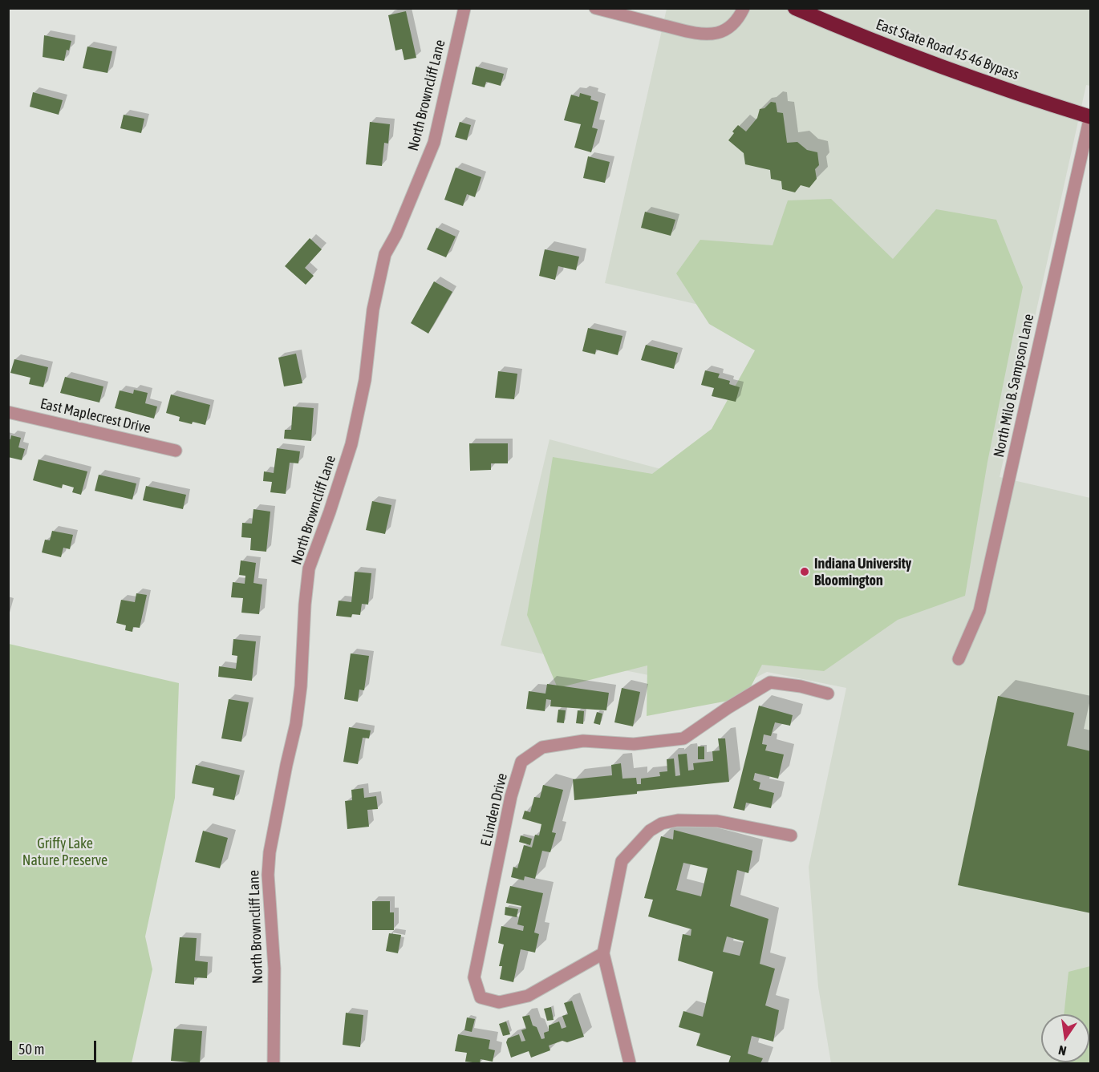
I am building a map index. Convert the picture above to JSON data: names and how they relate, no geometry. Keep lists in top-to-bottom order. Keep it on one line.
{"streets":{"highway":["East State Road 45 46 Bypass"],"street":["North Browncliff Lane","North Milo B. Sampson Lane","East Maplecrest Drive","E Linden Drive"]},"crossings":[["East State Road 45 46 Bypass","North Milo B. Sampson Lane"]],"parks":["Griffy Lake Nature Preserve"],"places":["Indiana University Bloomington"],"scale_bar":"50 m","north":"bottom"}
